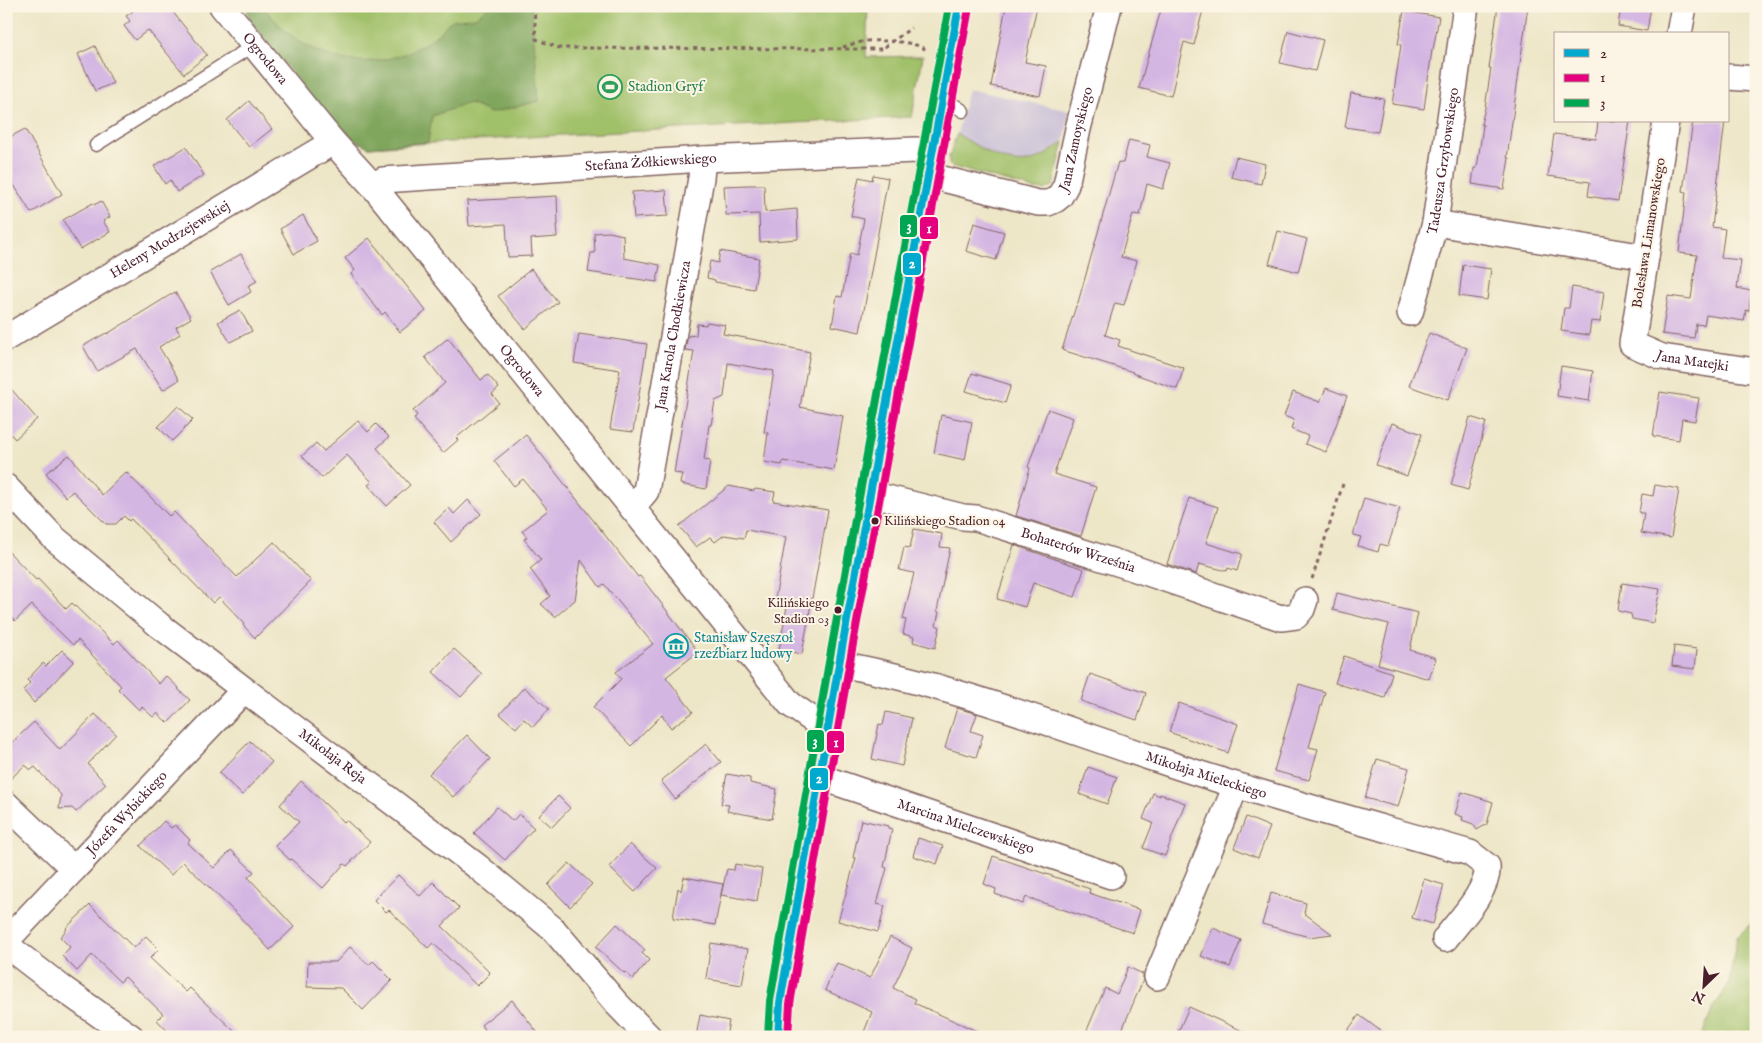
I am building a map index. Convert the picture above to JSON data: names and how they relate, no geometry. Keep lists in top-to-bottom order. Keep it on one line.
{"streets":{"street":["Ogrodowa","Jana Zamoyskiego","Tadeusza Grzybowskiego","Stefana Żółkiewskiego","Bolesława Limanowskiego","Heleny Modrzejewskiej","Jana Karola Chodkiewicza","Jana Matejki","Bohaterów Września","Mikołaja Reja","Mikołaja Mieleckiego","Józefa Wybickiego","Marcina Mielczewskiego"]},"crossings":[["Ogrodowa","Stefana Żółkiewskiego"],["Ogrodowa","Heleny Modrzejewskiej"],["Ogrodowa","Jana Karola Chodkiewicza"],["Jana Zamoyskiego","Stefana Żółkiewskiego"],["Stefana Żółkiewskiego","Jana Karola Chodkiewicza"],["Bolesława Limanowskiego","Jana Matejki"],["Mikołaja Reja","Józefa Wybickiego"]],"places":{"sports":["Stadion Gryf"],"other":["Kilińskiego Stadion 04","Kilińskiego Stadion 03"],"museum":["Stanisław Szęszoł rzeźbiarz ludowy"]},"lines":["transit line 2","transit line 3","transit line 1"],"legend":["2","1","3"],"north":"bottom left"}
